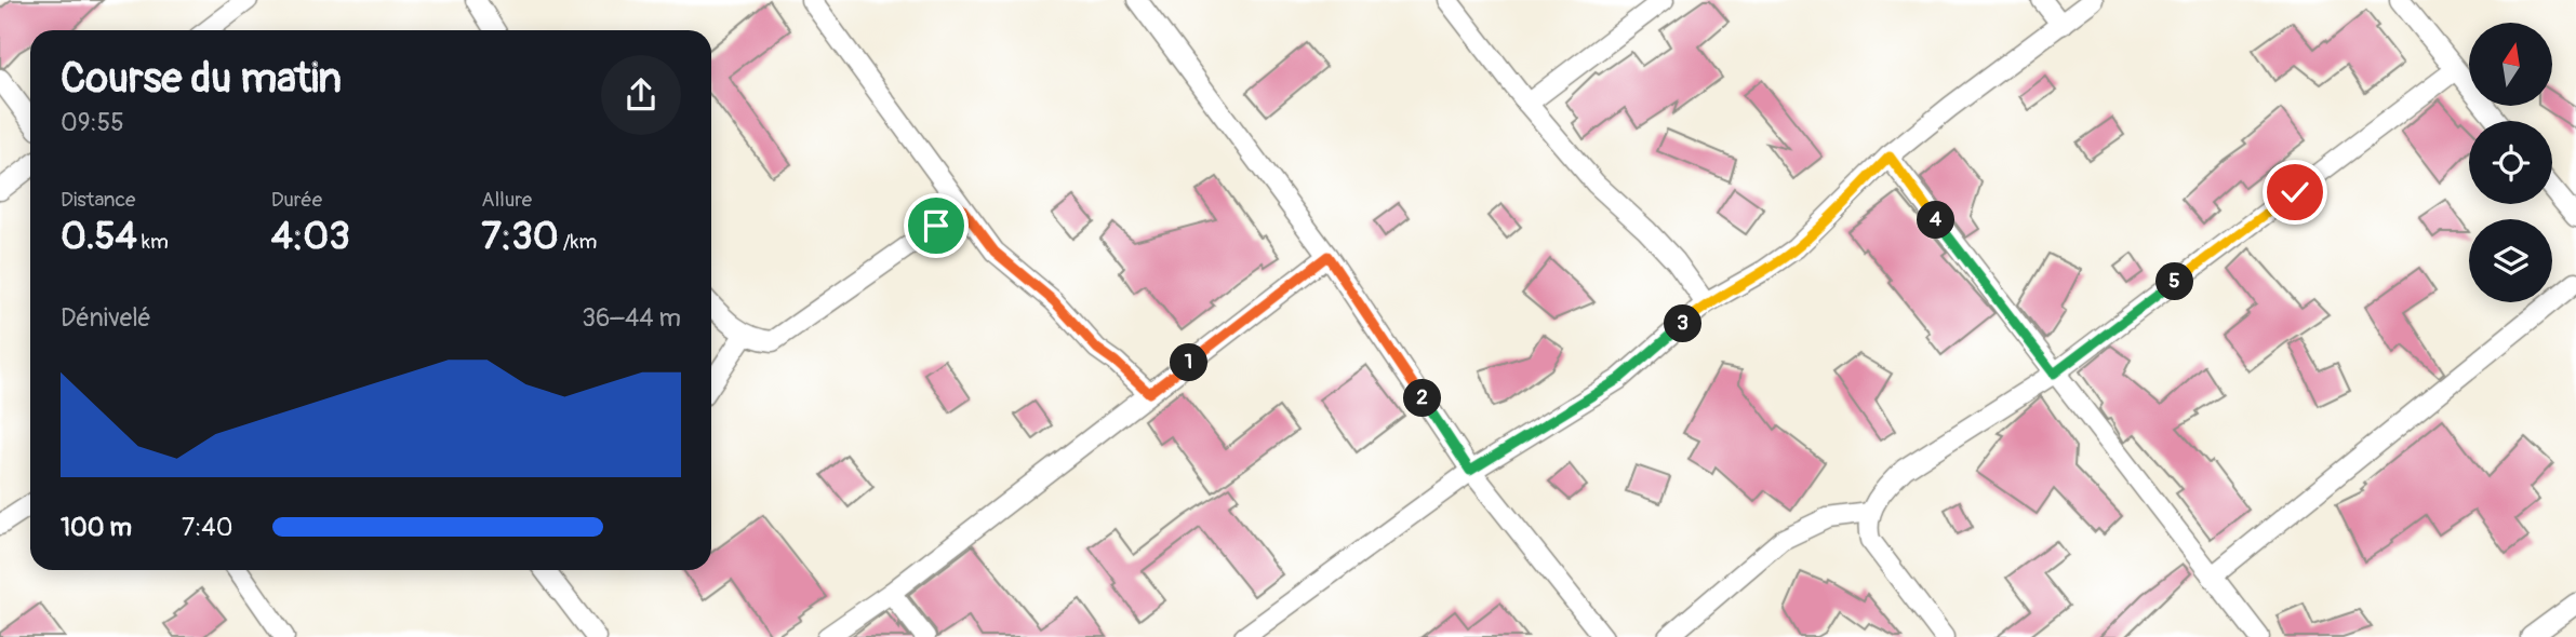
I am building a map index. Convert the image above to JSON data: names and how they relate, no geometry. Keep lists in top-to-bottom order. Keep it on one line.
{"north":"top","page":{"heading":["Course du matin","09:55"],"stats":[["Distance","0.54 km"],["Durée","4:03"],["Allure","7:30 /km"]],"pins":["4","5","3","1","2"],"chart":["Dénivelé","36–44 m"],"list":[{"name":"100 m","note":"7:40"}]}}
